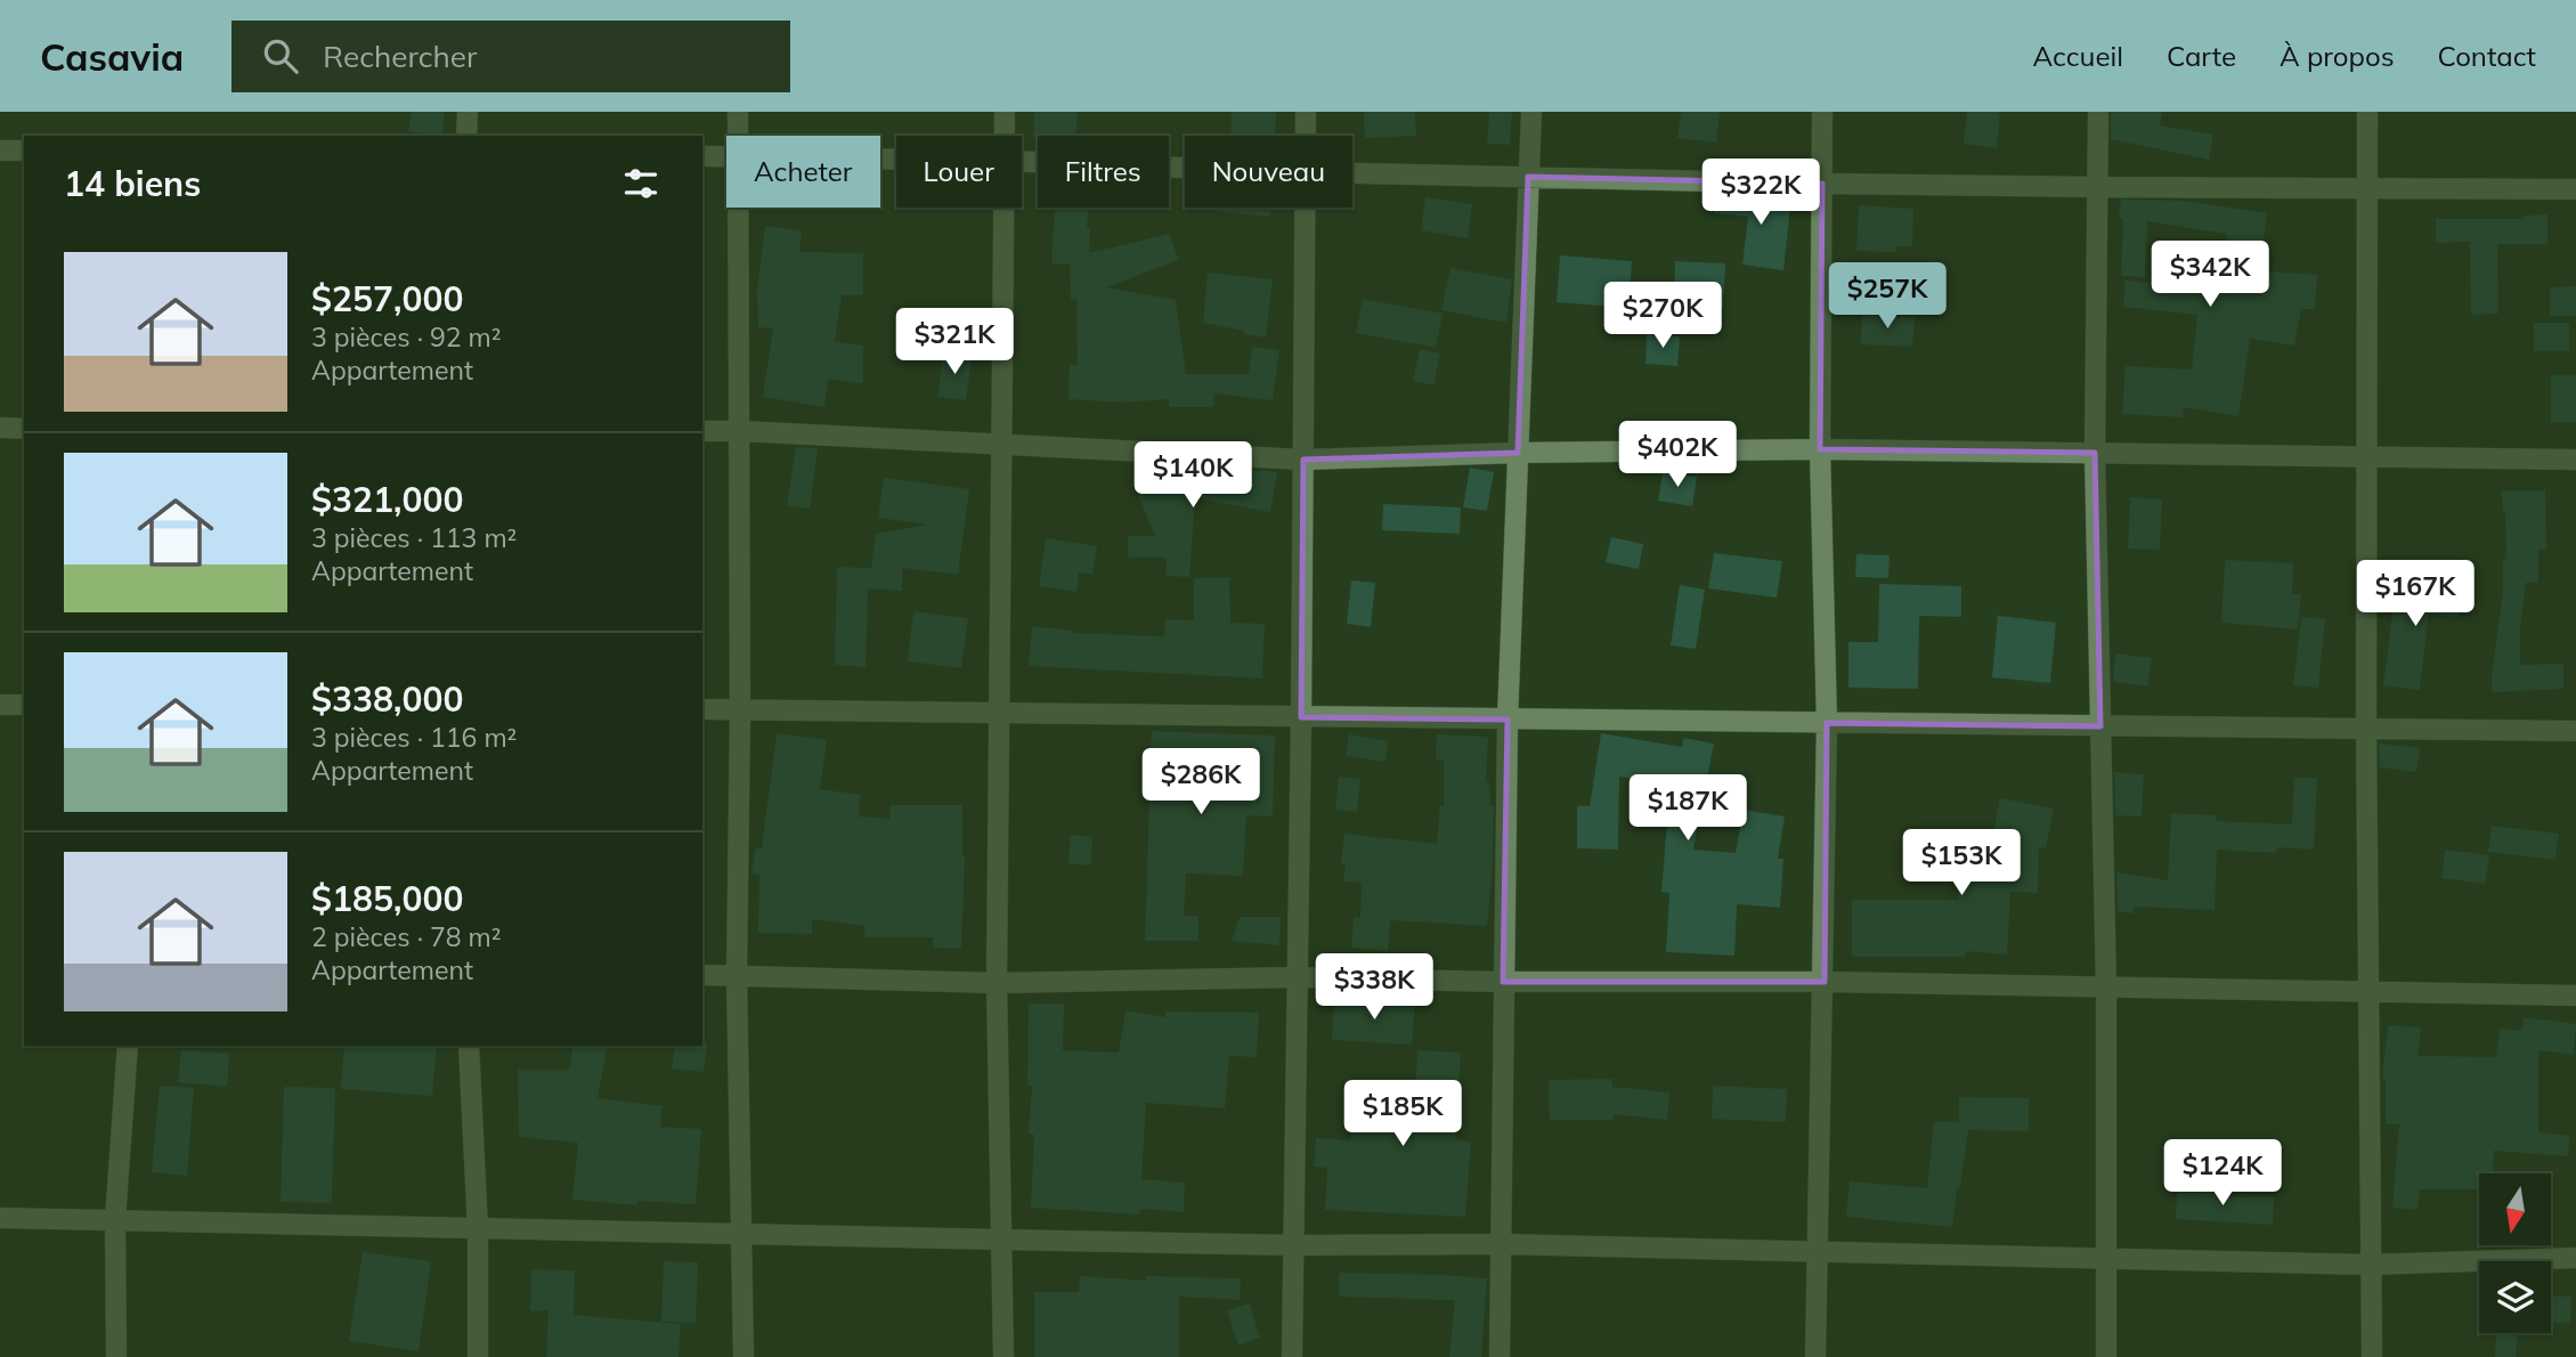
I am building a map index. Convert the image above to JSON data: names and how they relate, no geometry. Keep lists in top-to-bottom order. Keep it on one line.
{"north":"bottom","page":{"header":"Casavia","search":"Rechercher","nav":["Accueil","Carte","À propos","Contact"],"chip":["Acheter","Louer","Filtres","Nouveau"],"heading":"14 biens","price":["$322K","$342K","$257K","$270K","$321K","$402K","$140K","$167K","$286K","$187K","$153K","$338K","$185K","$124K"],"list":[{"name":"$257,000","note":"3 pièces · 92 m² · Appartement"},{"name":"$321,000","note":"3 pièces · 113 m² · Appartement"},{"name":"$338,000","note":"3 pièces · 116 m² · Appartement"},{"name":"$185,000","note":"2 pièces · 78 m² · Appartement"}]}}
